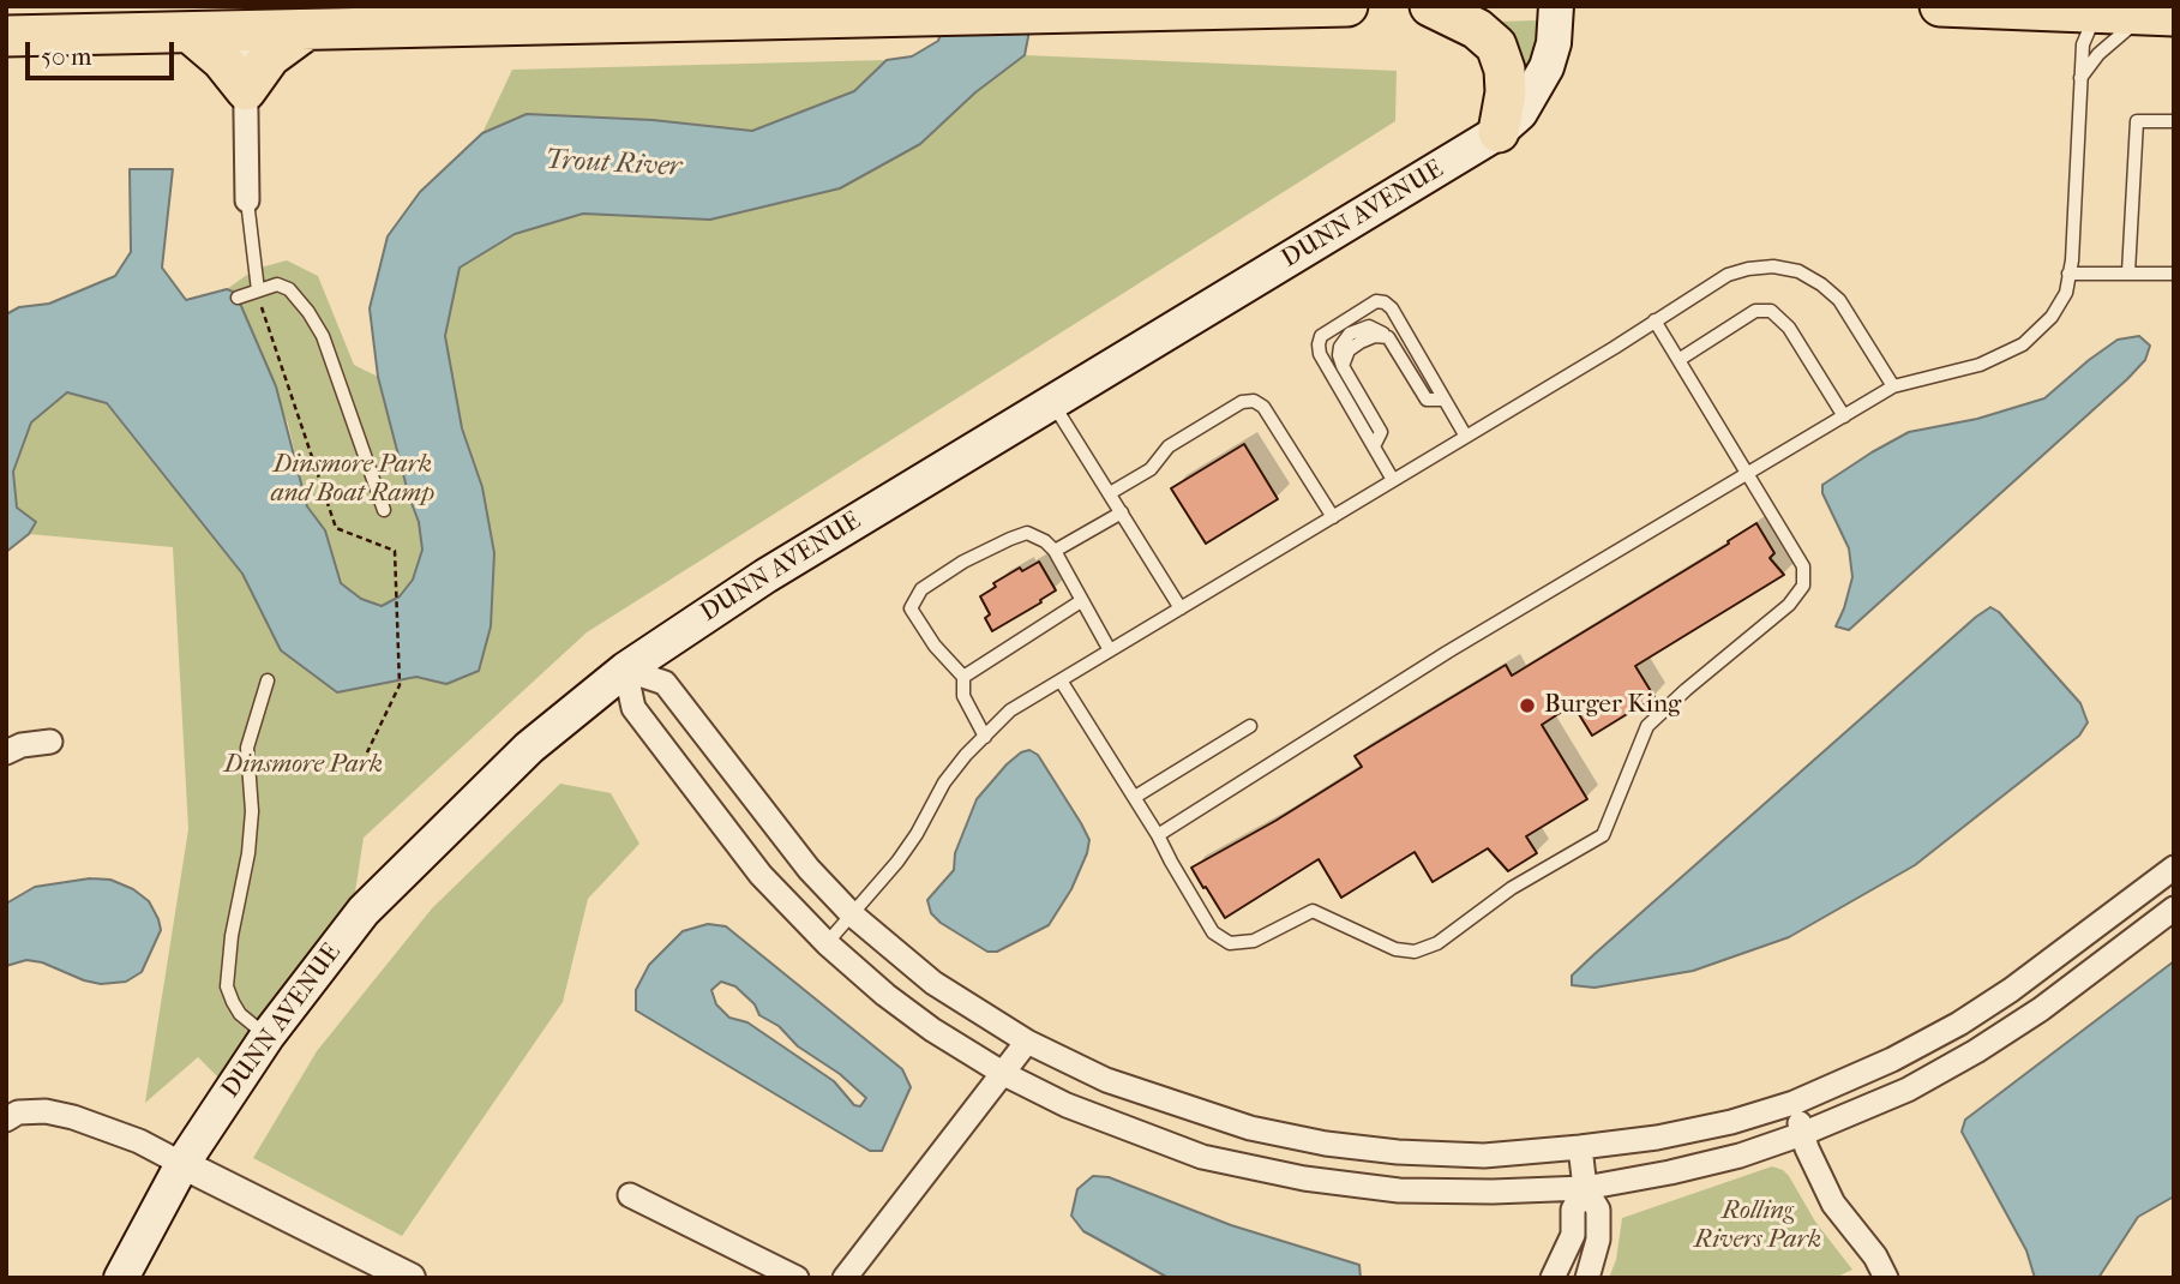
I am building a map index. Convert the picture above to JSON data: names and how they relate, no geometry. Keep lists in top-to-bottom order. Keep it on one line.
{"streets":{"main road":["DUNN AVENUE"]},"water":["Trout River"],"parks":["Dinsmore Park and Boat Ramp","Dinsmore Park","Rolling Rivers Park"],"places":["Burger King"],"scale_bar":"50 m"}
